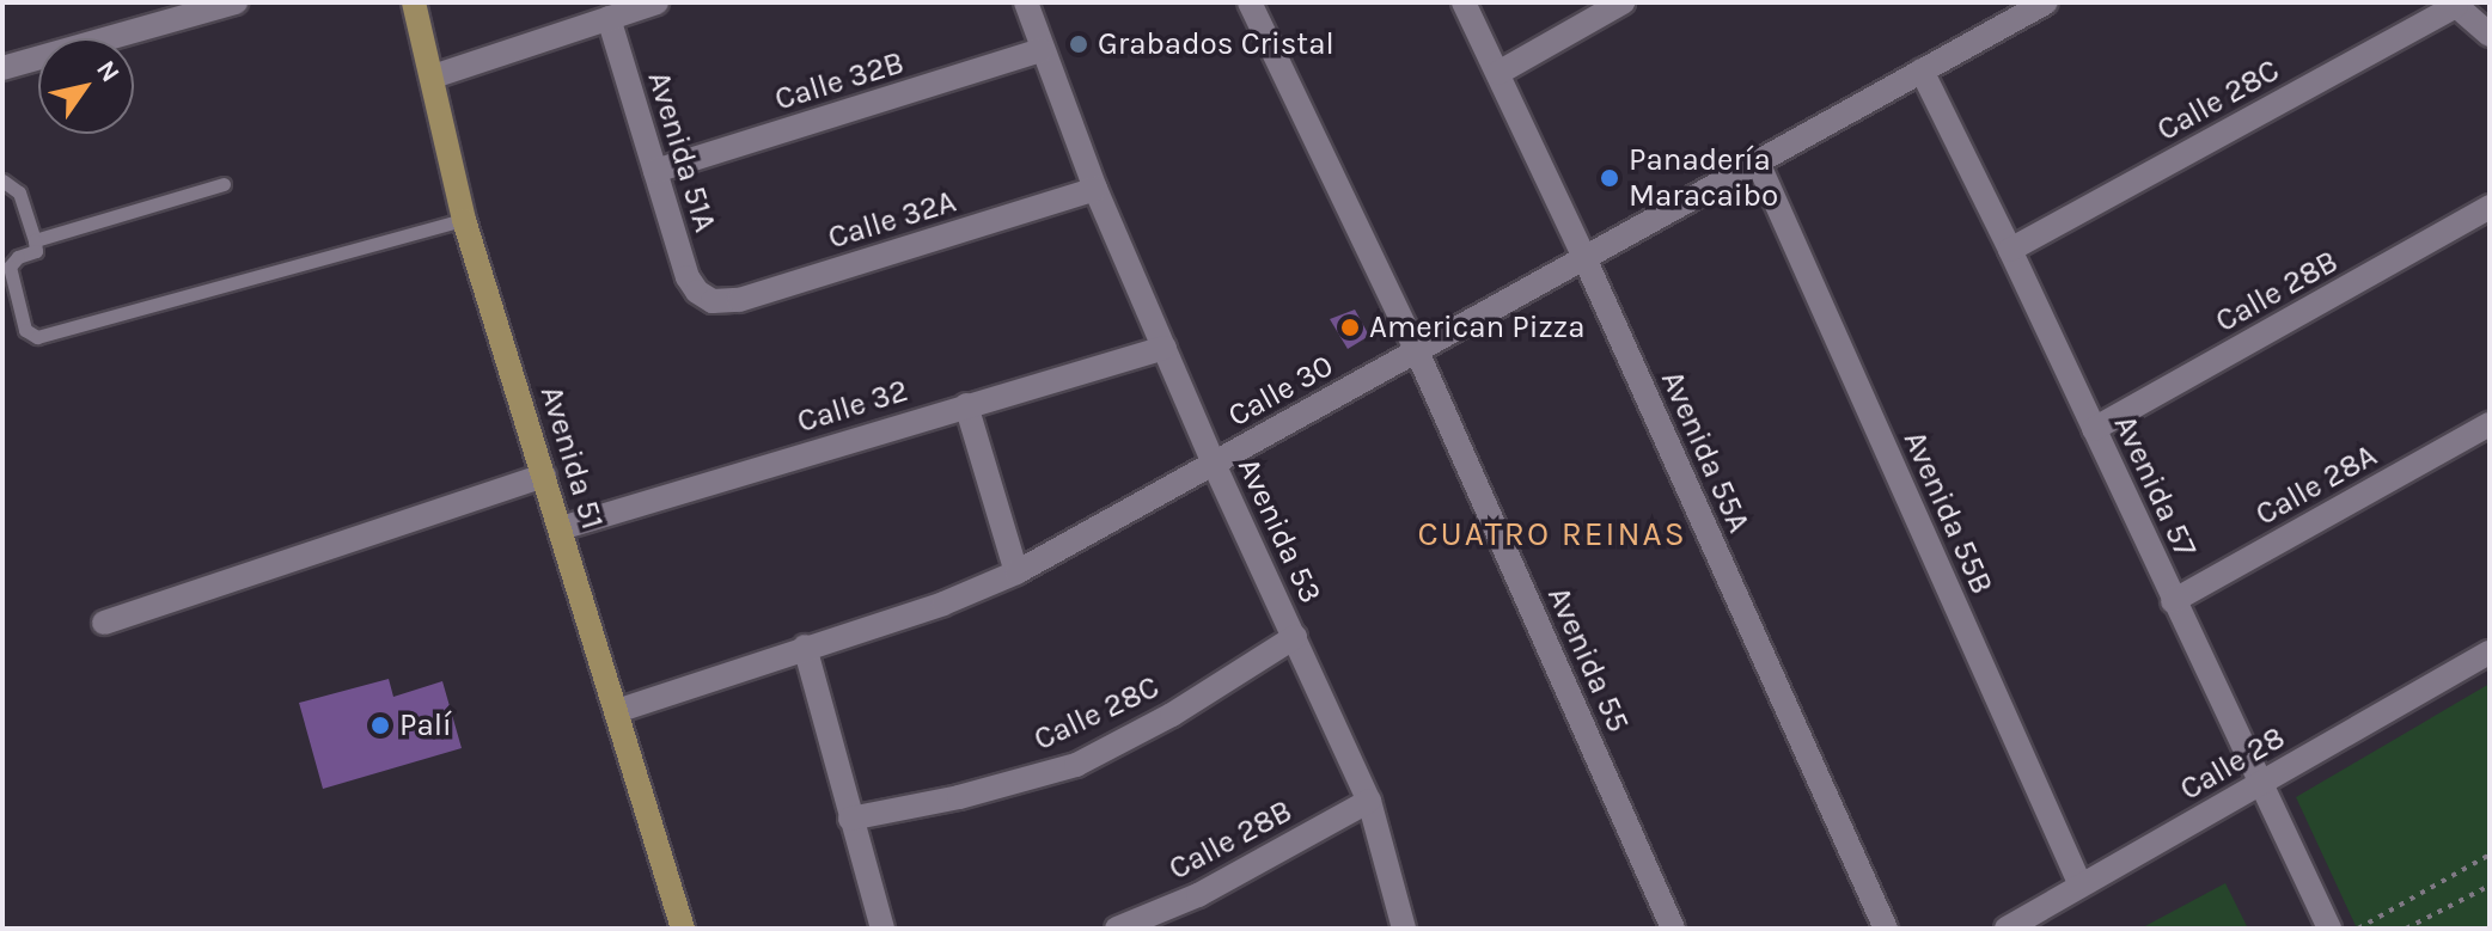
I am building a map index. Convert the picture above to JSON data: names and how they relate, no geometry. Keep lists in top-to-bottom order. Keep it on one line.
{"streets":{"street":["Calle 32B","Calle 28C","Avenida 51A","Calle 32A","Calle 28B","Calle 30","Calle 32","Avenida 55A","Avenida 51","Calle 28A","Avenida 57","Avenida 55B","Avenida 53","Avenida 55","Calle 28"]},"crossings":[["Calle 32B","Avenida 51A"],["Calle 32B","Avenida 53"],["Calle 28C","Avenida 57"],["Calle 28C","Avenida 53"],["Avenida 51A","Calle 32A"],["Calle 32A","Avenida 53"],["Calle 28B","Avenida 57"],["Calle 28B","Avenida 53"],["Calle 30","Avenida 55A"],["Calle 30","Avenida 51"],["Calle 30","Avenida 57"],["Calle 30","Avenida 55B"],["Calle 30","Avenida 53"],["Calle 30","Avenida 55"],["Calle 32","Avenida 51"],["Calle 32","Avenida 53"],["Calle 28A","Avenida 57"],["Avenida 57","Calle 28"],["Avenida 55B","Calle 28"]],"districts":["CUATRO REINAS"],"places":["Grabados Cristal","Panadería Maracaibo","American Pizza","Palí"],"north":"top right"}
